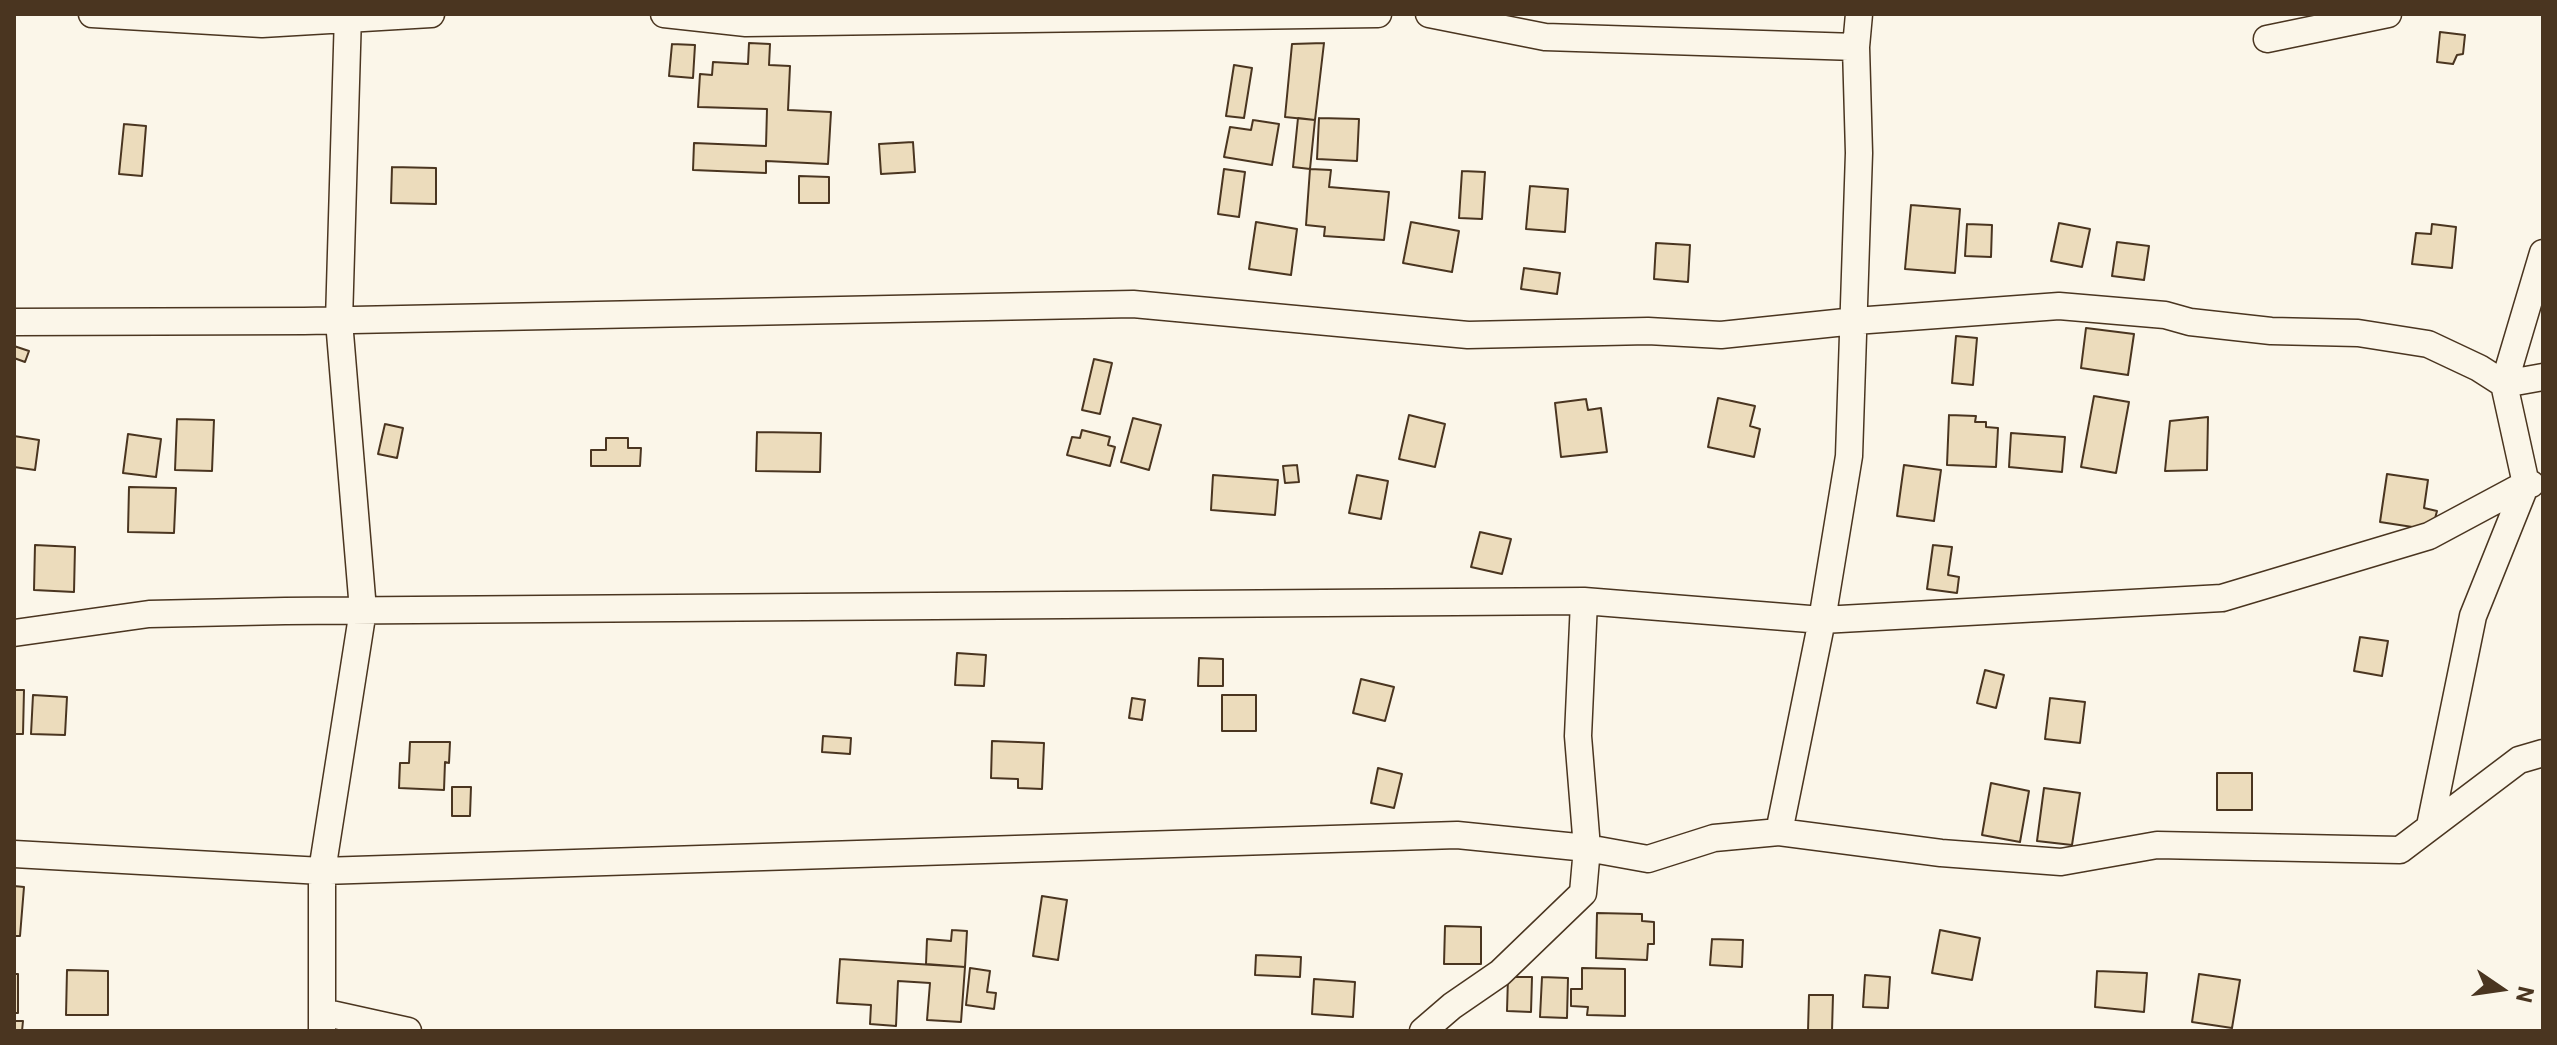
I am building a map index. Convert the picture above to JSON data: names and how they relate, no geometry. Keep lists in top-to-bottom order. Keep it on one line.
{"north":"right"}
